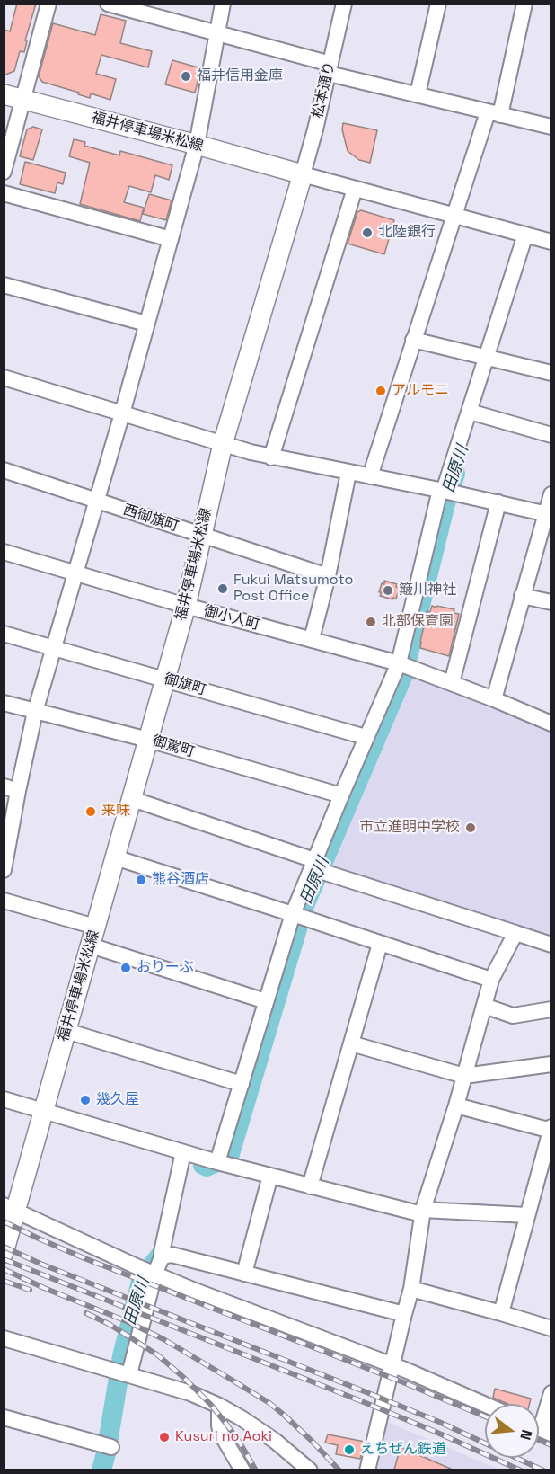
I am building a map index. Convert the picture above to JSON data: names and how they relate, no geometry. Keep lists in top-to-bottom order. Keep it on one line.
{"streets":{"main road":["福井停車場米松線"],"street":["松本通り","西御旗町","御小人町","御旗町","御駕町"]},"crossings":[["松本通り","福井停車場米松線"],["福井停車場米松線","西御旗町"],["福井停車場米松線","御小人町"],["福井停車場米松線","御旗町"],["福井停車場米松線","御駕町"]],"water":["田原川"],"places":["福井信用金庫","北陸銀行","アルモニ","Fukui Matsumoto Post Office","簸川神社","北部保育園","来味","市立進明中学校","熊谷酒店","おりーぶ","幾久屋","Kusuri no Aoki","えちぜん鉄道"],"north":"right"}
